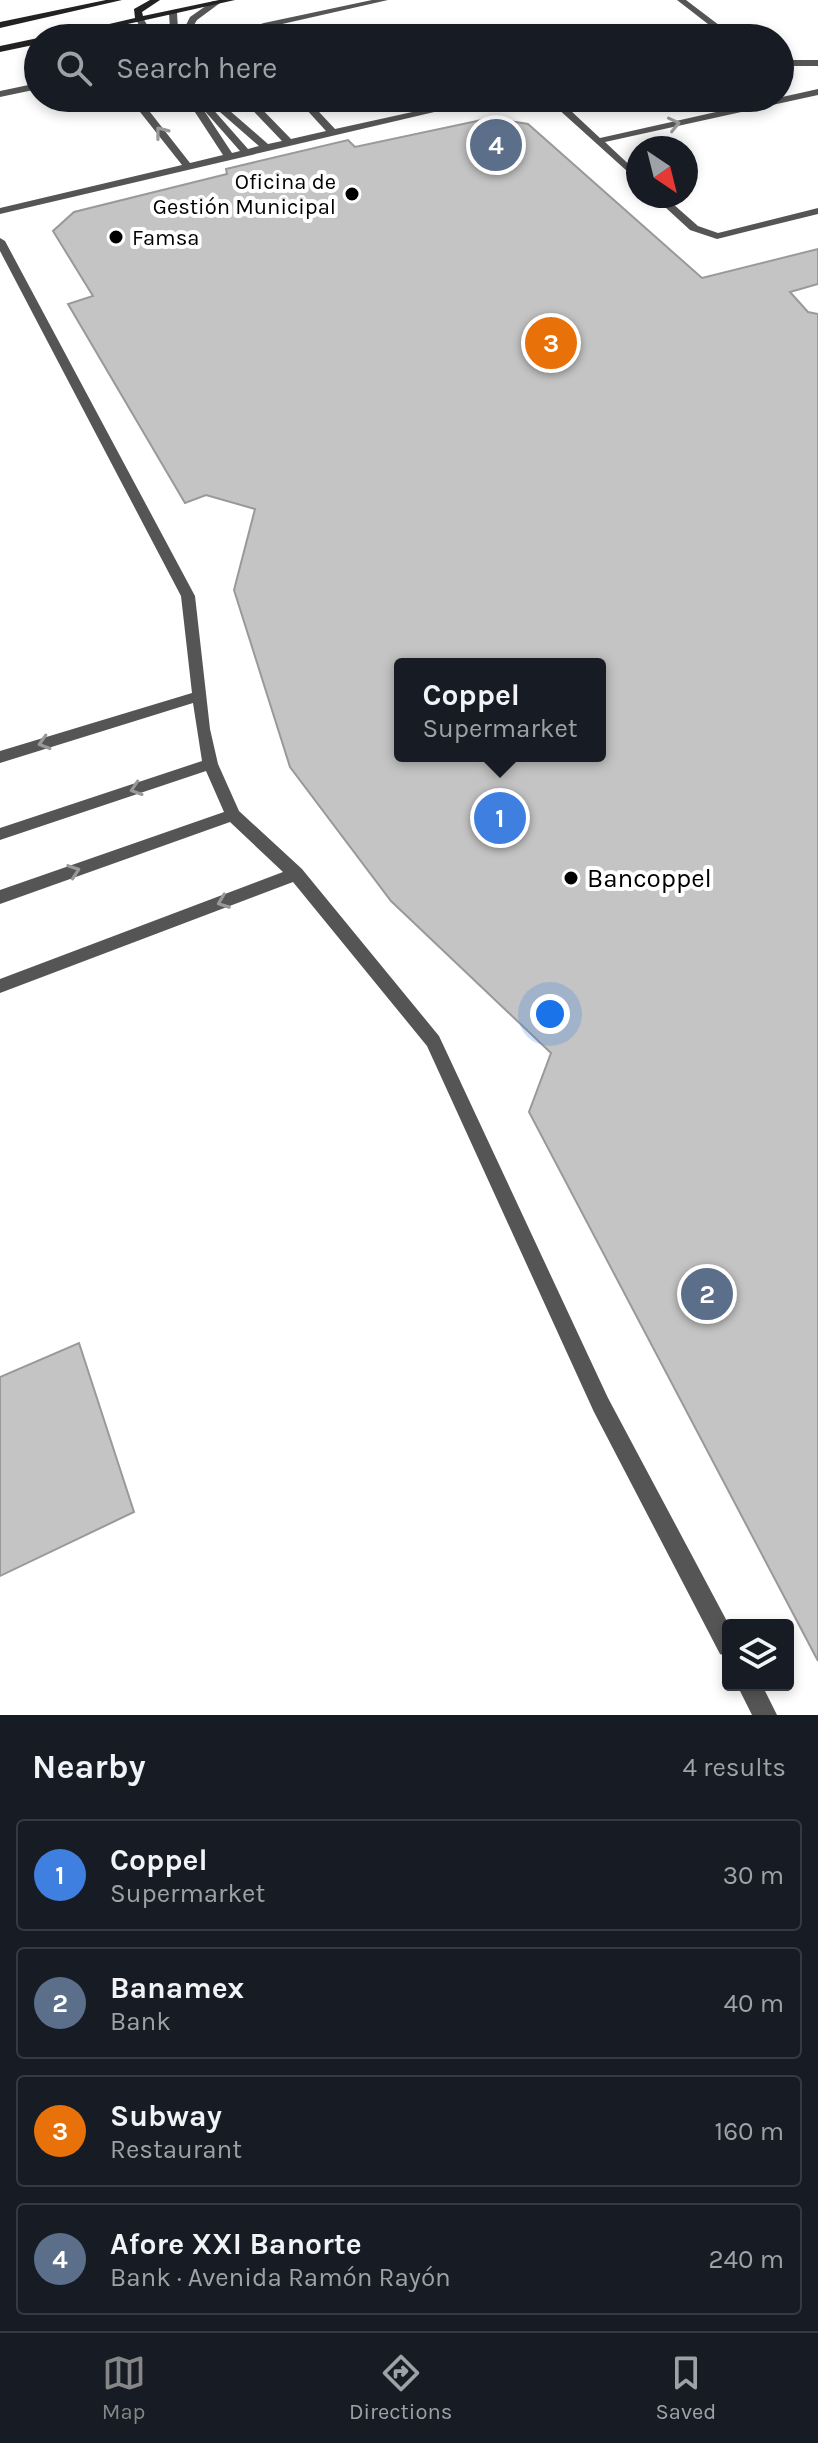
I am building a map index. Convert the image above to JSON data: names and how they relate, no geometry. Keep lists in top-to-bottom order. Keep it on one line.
{"places":["Oficina de Gestión Municipal","Famsa","Bancoppel"],"north":"bottom right","page":{"search":"Search here","pins":["4","3","1","2"],"popup":["Coppel","Supermarket"],"heading":["Nearby","4 results"],"list":[{"mark":"1","name":"Coppel","note":"Supermarket","value":"30 m"},{"mark":"2","name":"Banamex","note":"Bank","value":"40 m"},{"mark":"3","name":"Subway","note":"Restaurant","value":"160 m"},{"mark":"4","name":"Afore XXI Banorte","note":"Bank · Avenida Ramón Rayón","value":"240 m"}],"nav":["Map","Directions","Saved"]}}
